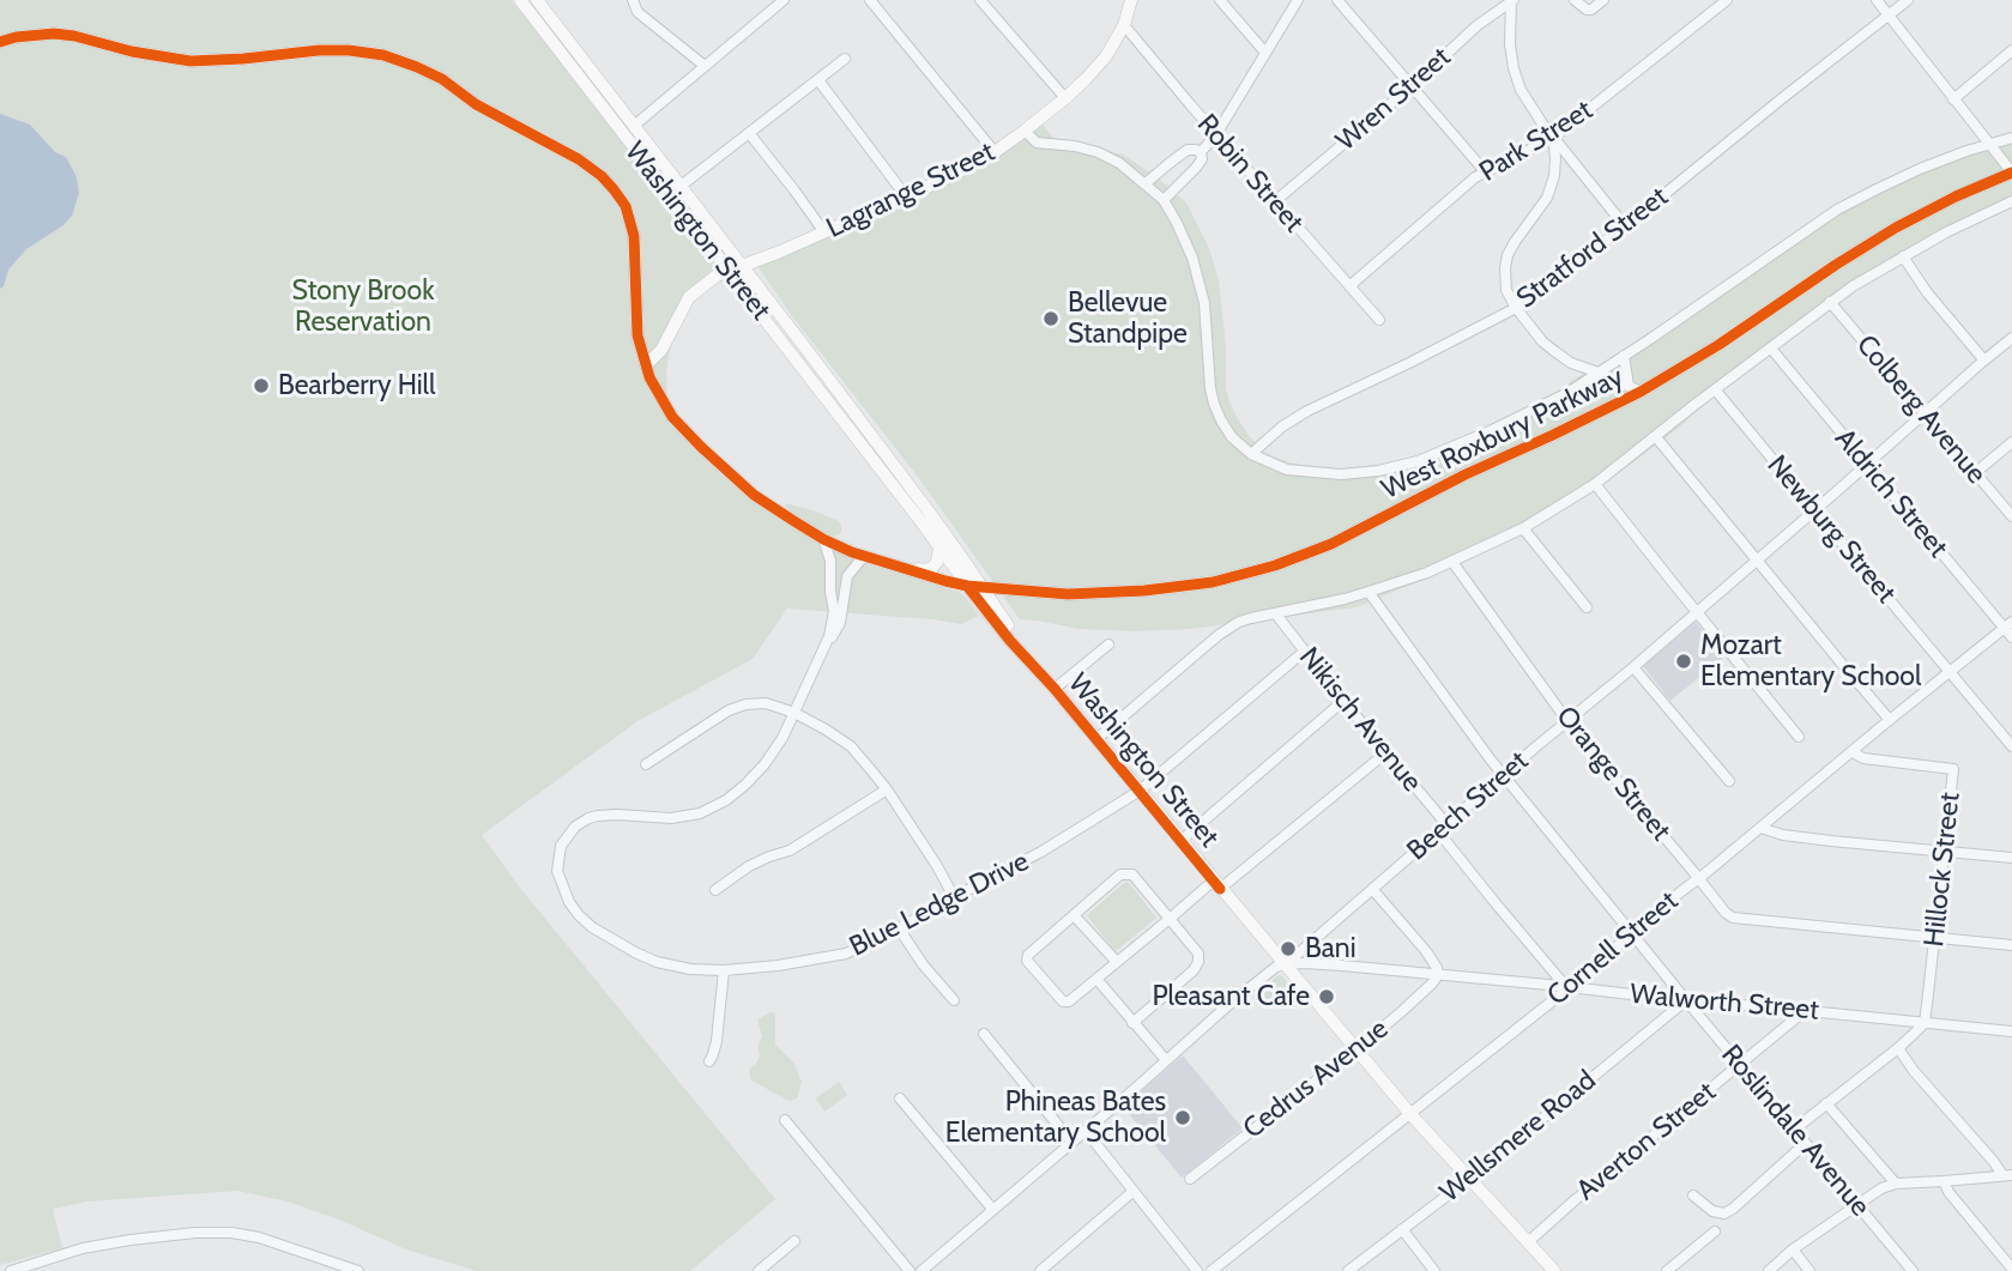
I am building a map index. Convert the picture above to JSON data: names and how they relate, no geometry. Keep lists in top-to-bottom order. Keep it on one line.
{"streets":{"main road":["Lagrange Street","Washington Street","West Roxbury Parkway"],"street":["Wren Street","Park Street","Robin Street","Stratford Street","Colberg Avenue","Aldrich Street","Newburg Street","Nikisch Avenue","Orange Street","Beech Street","Hillock Street","Blue Ledge Drive","Cornell Street","Walworth Street","Cedrus Avenue","Roslindale Avenue","Wellsmere Road","Averton Street"]},"crossings":[["Wren Street","Robin Street"],["Park Street","Robin Street"],["Robin Street","Lagrange Street"],["Lagrange Street","Washington Street"],["Washington Street","West Roxbury Parkway"],["Washington Street","Beech Street"],["Washington Street","Blue Ledge Drive"],["Washington Street","Cornell Street"],["Washington Street","Walworth Street"],["Washington Street","Cedrus Avenue"],["Washington Street","Wellsmere Road"],["Washington Street","Averton Street"],["Stratford Street","West Roxbury Parkway"],["Colberg Avenue","Beech Street"],["Aldrich Street","Beech Street"],["Aldrich Street","Cornell Street"],["Newburg Street","Beech Street"],["Newburg Street","Cornell Street"],["Nikisch Avenue","Beech Street"],["Nikisch Avenue","Blue Ledge Drive"],["Nikisch Avenue","Cornell Street"],["Nikisch Avenue","Walworth Street"],["Orange Street","Beech Street"],["Orange Street","Hillock Street"],["Orange Street","Cornell Street"],["Beech Street","Walworth Street"],["Beech Street","Roslindale Avenue"],["Hillock Street","Cornell Street"],["Hillock Street","Walworth Street"],["Cornell Street","Walworth Street"],["Cornell Street","Roslindale Avenue"],["Walworth Street","Cedrus Avenue"],["Walworth Street","Roslindale Avenue"],["Walworth Street","Wellsmere Road"],["Walworth Street","Averton Street"],["Roslindale Avenue","Wellsmere Road"],["Roslindale Avenue","Averton Street"]],"parks":["Stony Brook Reservation"],"places":["Bellevue Standpipe","Bearberry Hill","Mozart Elementary School","Bani","Pleasant Cafe","Phineas Bates Elementary School"]}
